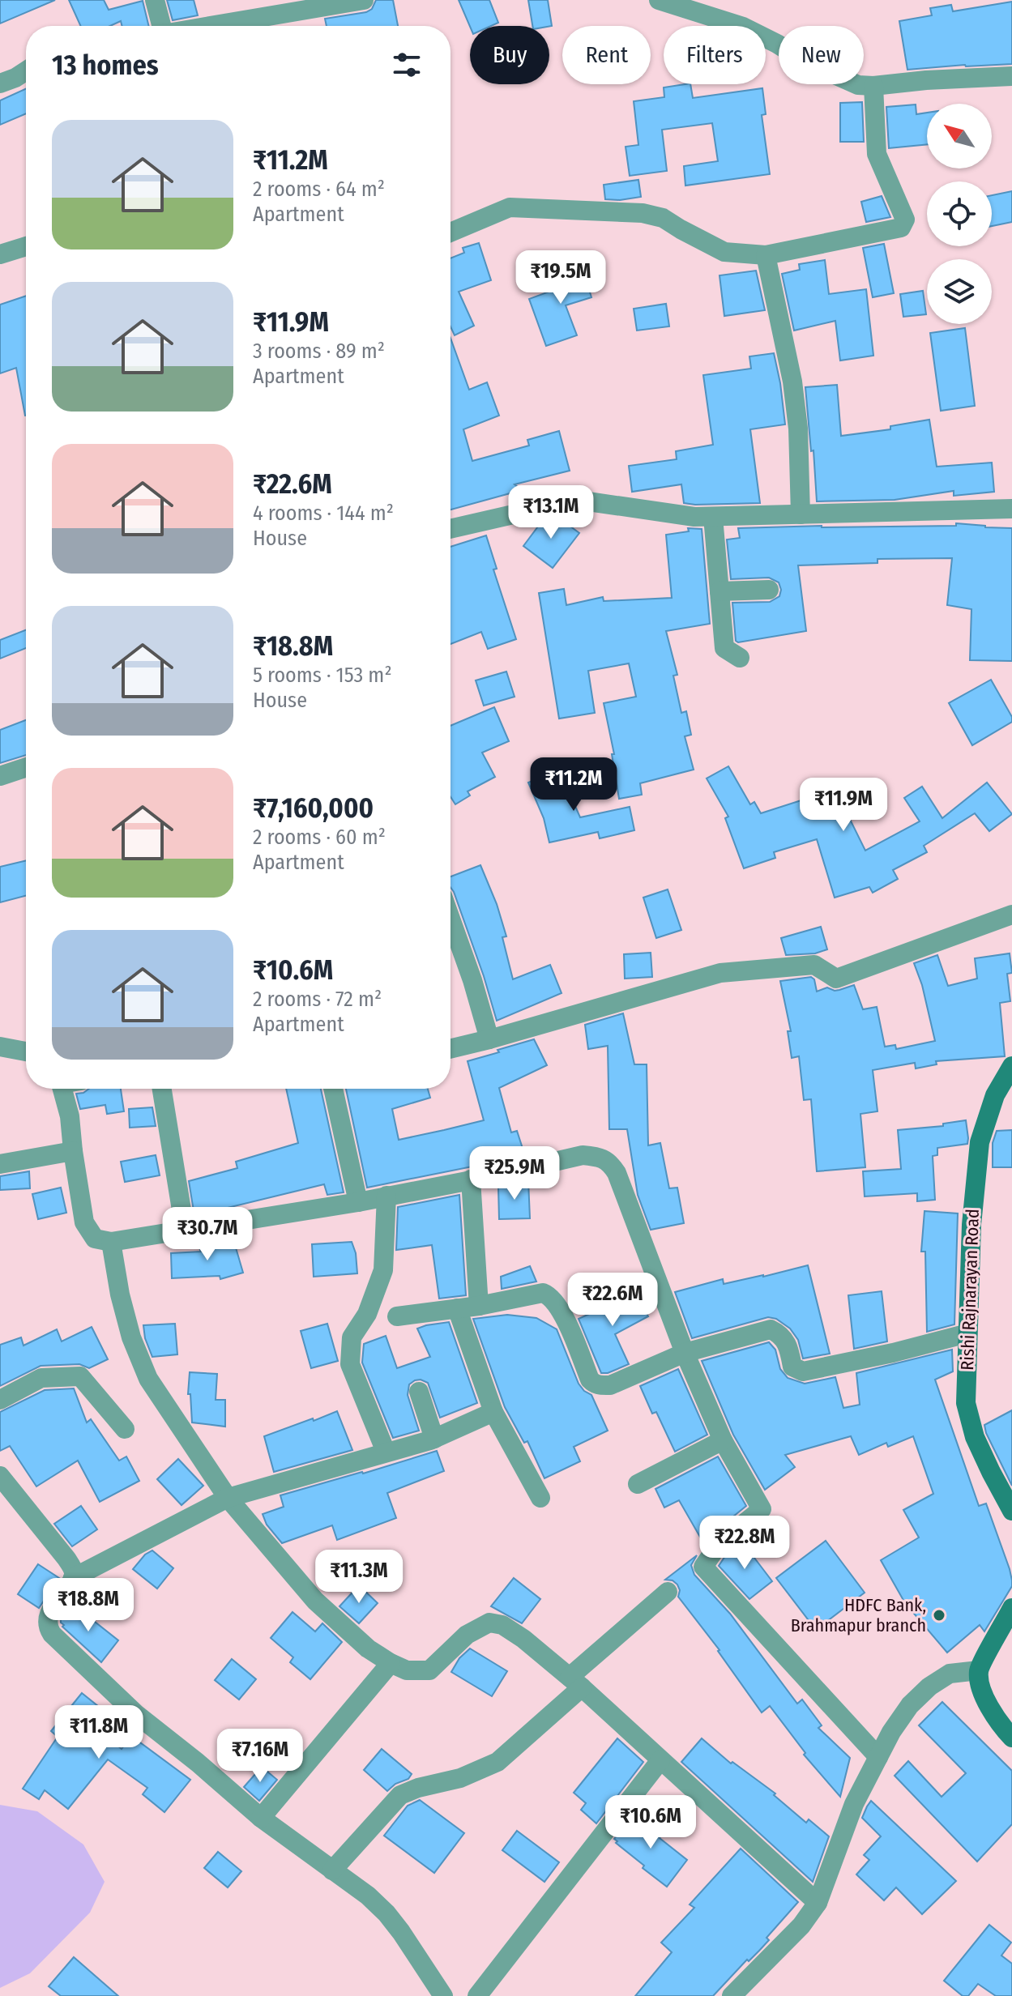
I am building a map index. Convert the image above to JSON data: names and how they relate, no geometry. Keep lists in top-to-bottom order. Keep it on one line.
{"streets":{"main road":["Rishi Rajnarayan Road"]},"places":["HDFC Bank, Brahmapur branch"],"north":"top left","page":{"chip":["Buy","Rent","Filters","New"],"heading":"13 homes","list":[{"name":"₹11.2M","note":"2 rooms · 64 m² · Apartment"},{"name":"₹11.9M","note":"3 rooms · 89 m² · Apartment"},{"name":"₹22.6M","note":"4 rooms · 144 m² · House"},{"name":"₹18.8M","note":"5 rooms · 153 m² · House"},{"name":"₹7,160,000","note":"2 rooms · 60 m² · Apartment"},{"name":"₹10.6M","note":"2 rooms · 72 m² · Apartment"}],"price":["₹19.5M","₹13.1M","₹11.2M","₹11.9M","₹25.9M","₹30.7M","₹22.6M","₹22.8M","₹11.3M","₹18.8M","₹11.8M","₹7.16M","₹10.6M"]}}
